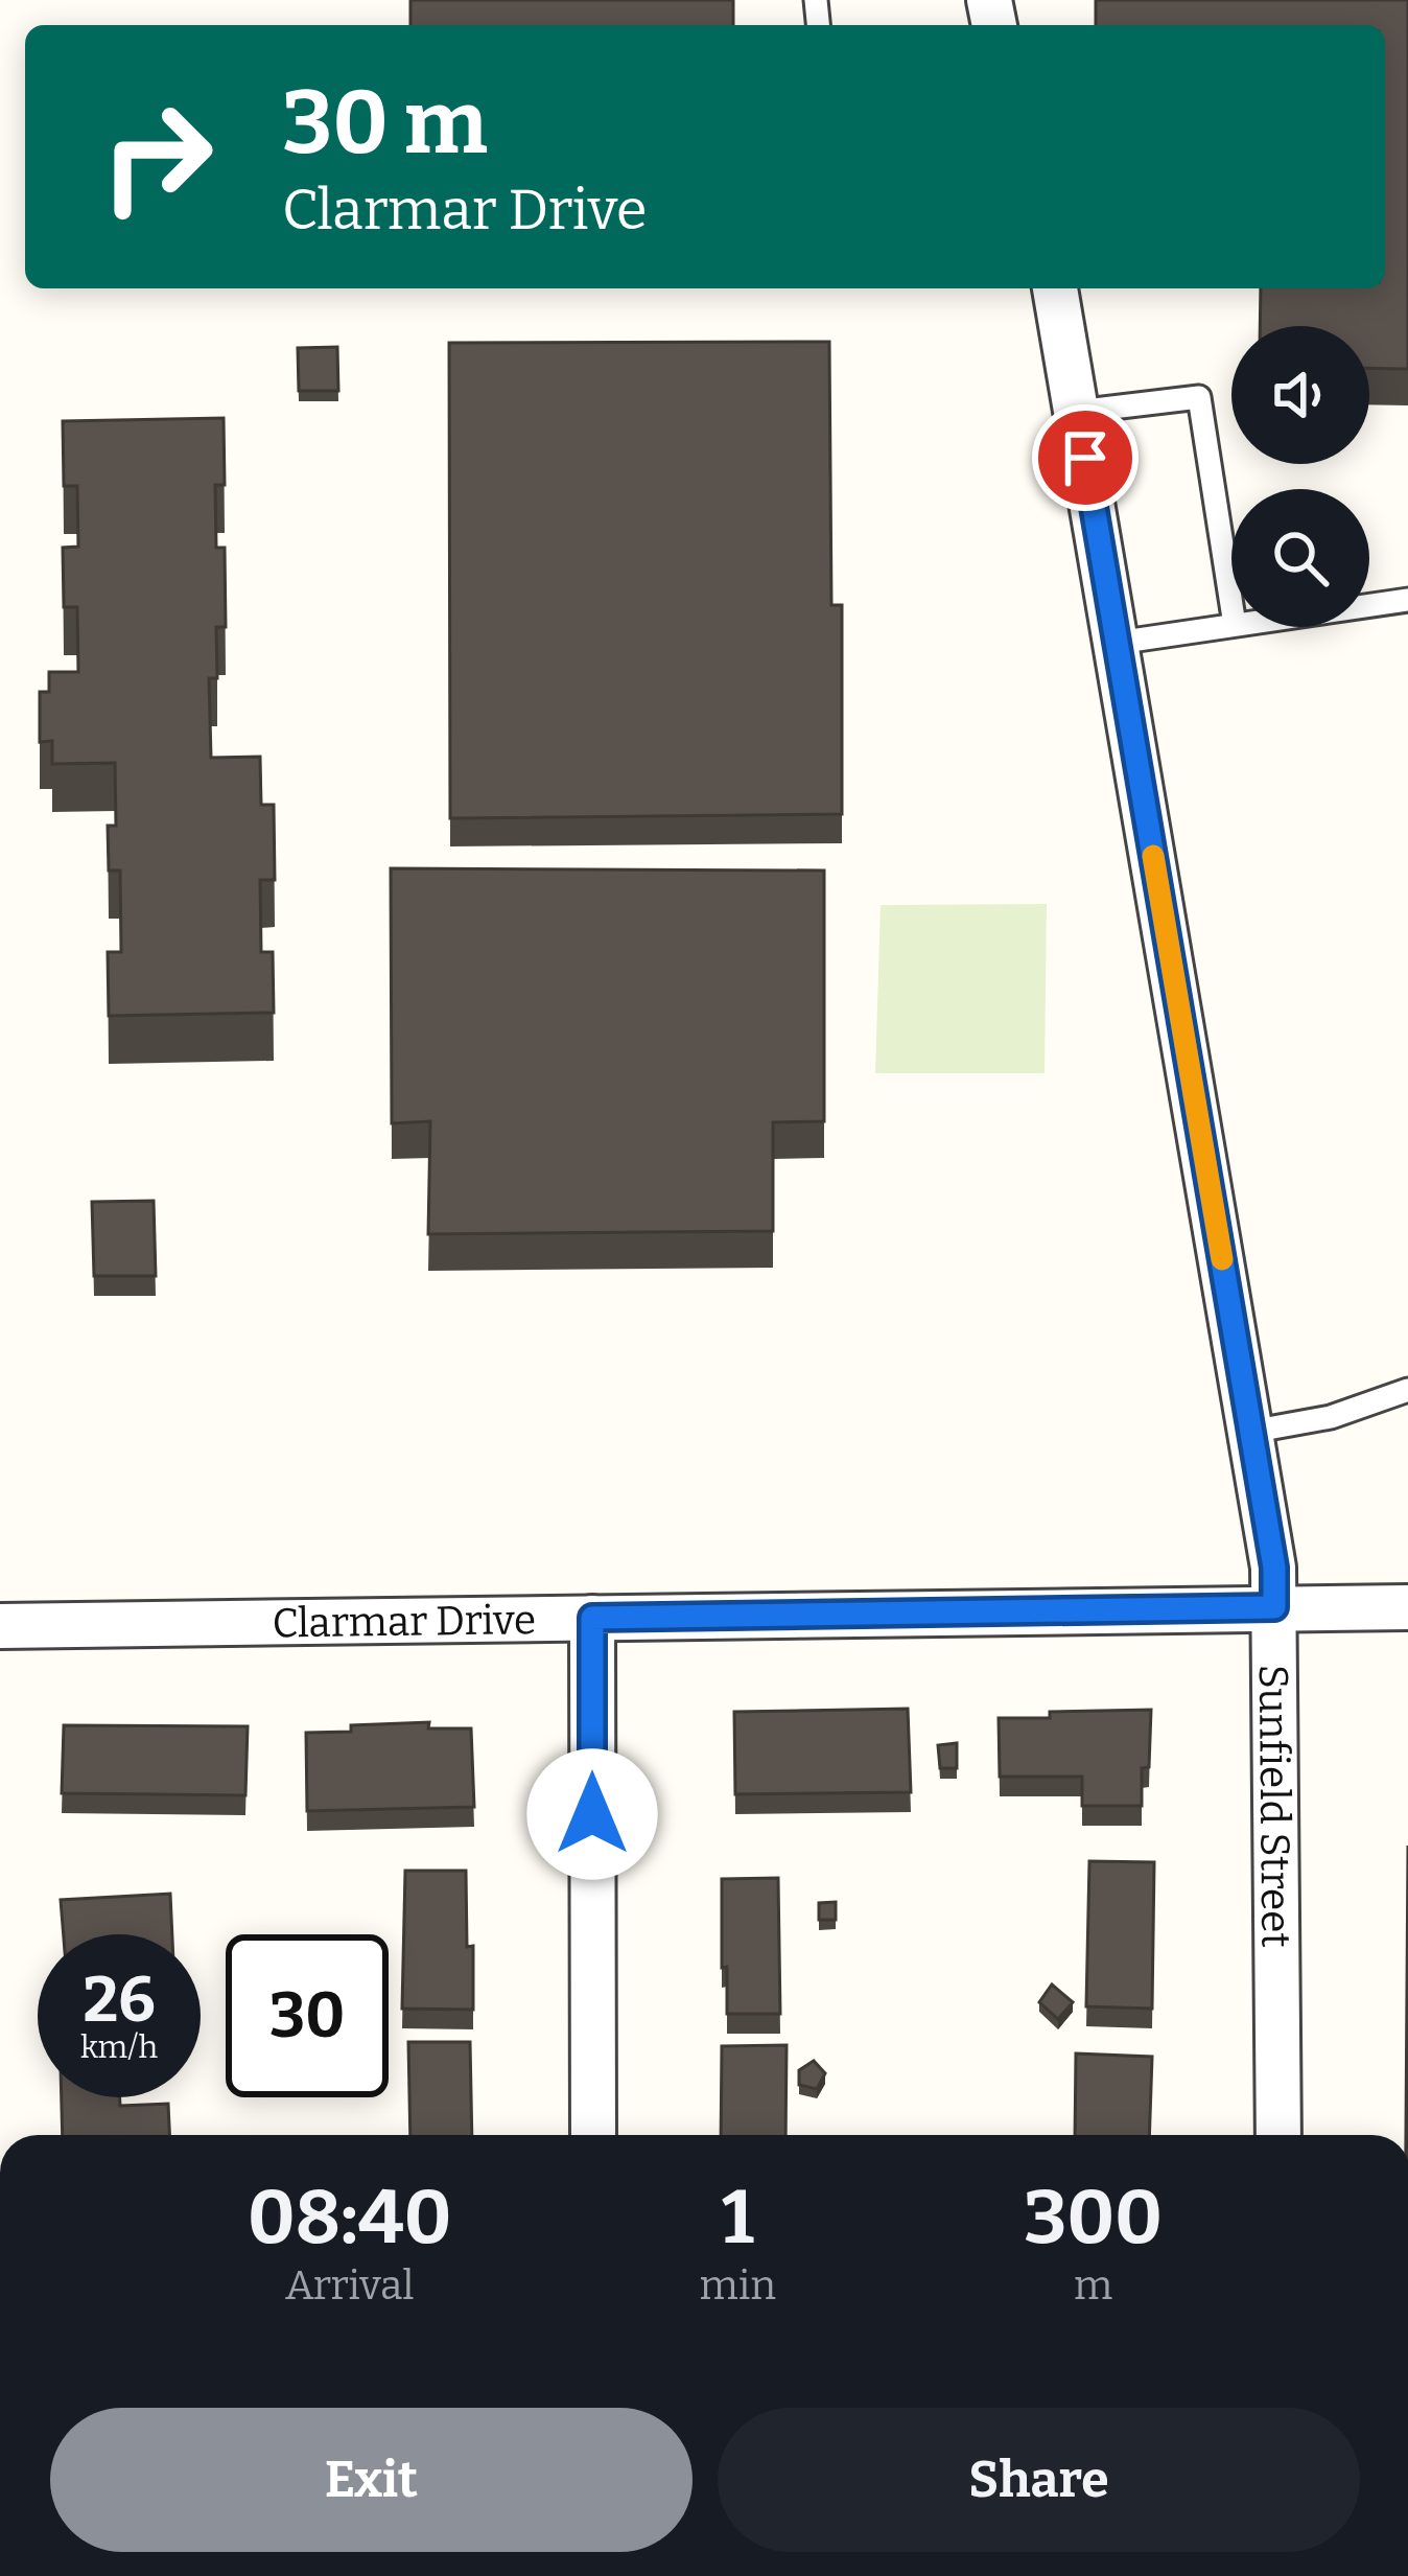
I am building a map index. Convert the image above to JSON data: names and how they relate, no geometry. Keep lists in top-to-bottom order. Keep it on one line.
{"streets":{"street":["Clarmar Drive","Sunfield Street"]},"crossings":[["Clarmar Drive","Sunfield Street"]],"page":{"turn":["30 m","Clarmar Drive"],"speed":"26 km/h","limit":"30","eta":["08:40","Arrival","1","min","300","m"],"buttons":["Exit","Share"]}}
